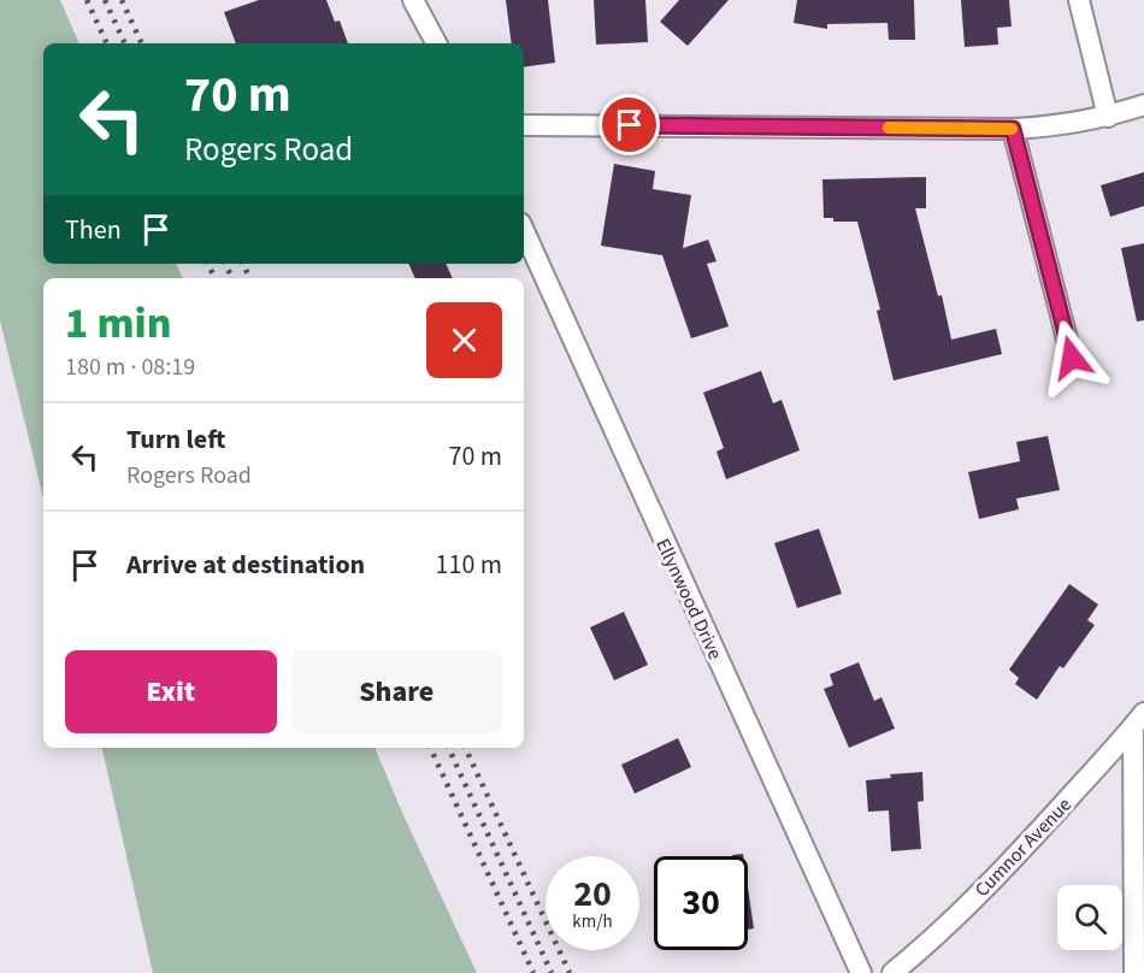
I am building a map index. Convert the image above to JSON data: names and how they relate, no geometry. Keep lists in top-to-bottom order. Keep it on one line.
{"streets":{"street":["Ellynwood Drive","Cumnor Avenue"]},"page":{"turn":["70 m","Rogers Road"],"then":"Then","heading":["1 min","180 m · 08:19"],"list":[{"name":"Turn left","note":"Rogers Road","value":"70 m"},{"name":"Arrive at destination","value":"110 m"}],"buttons":["Exit","Share"],"speed":"20 km/h","limit":"30"}}
